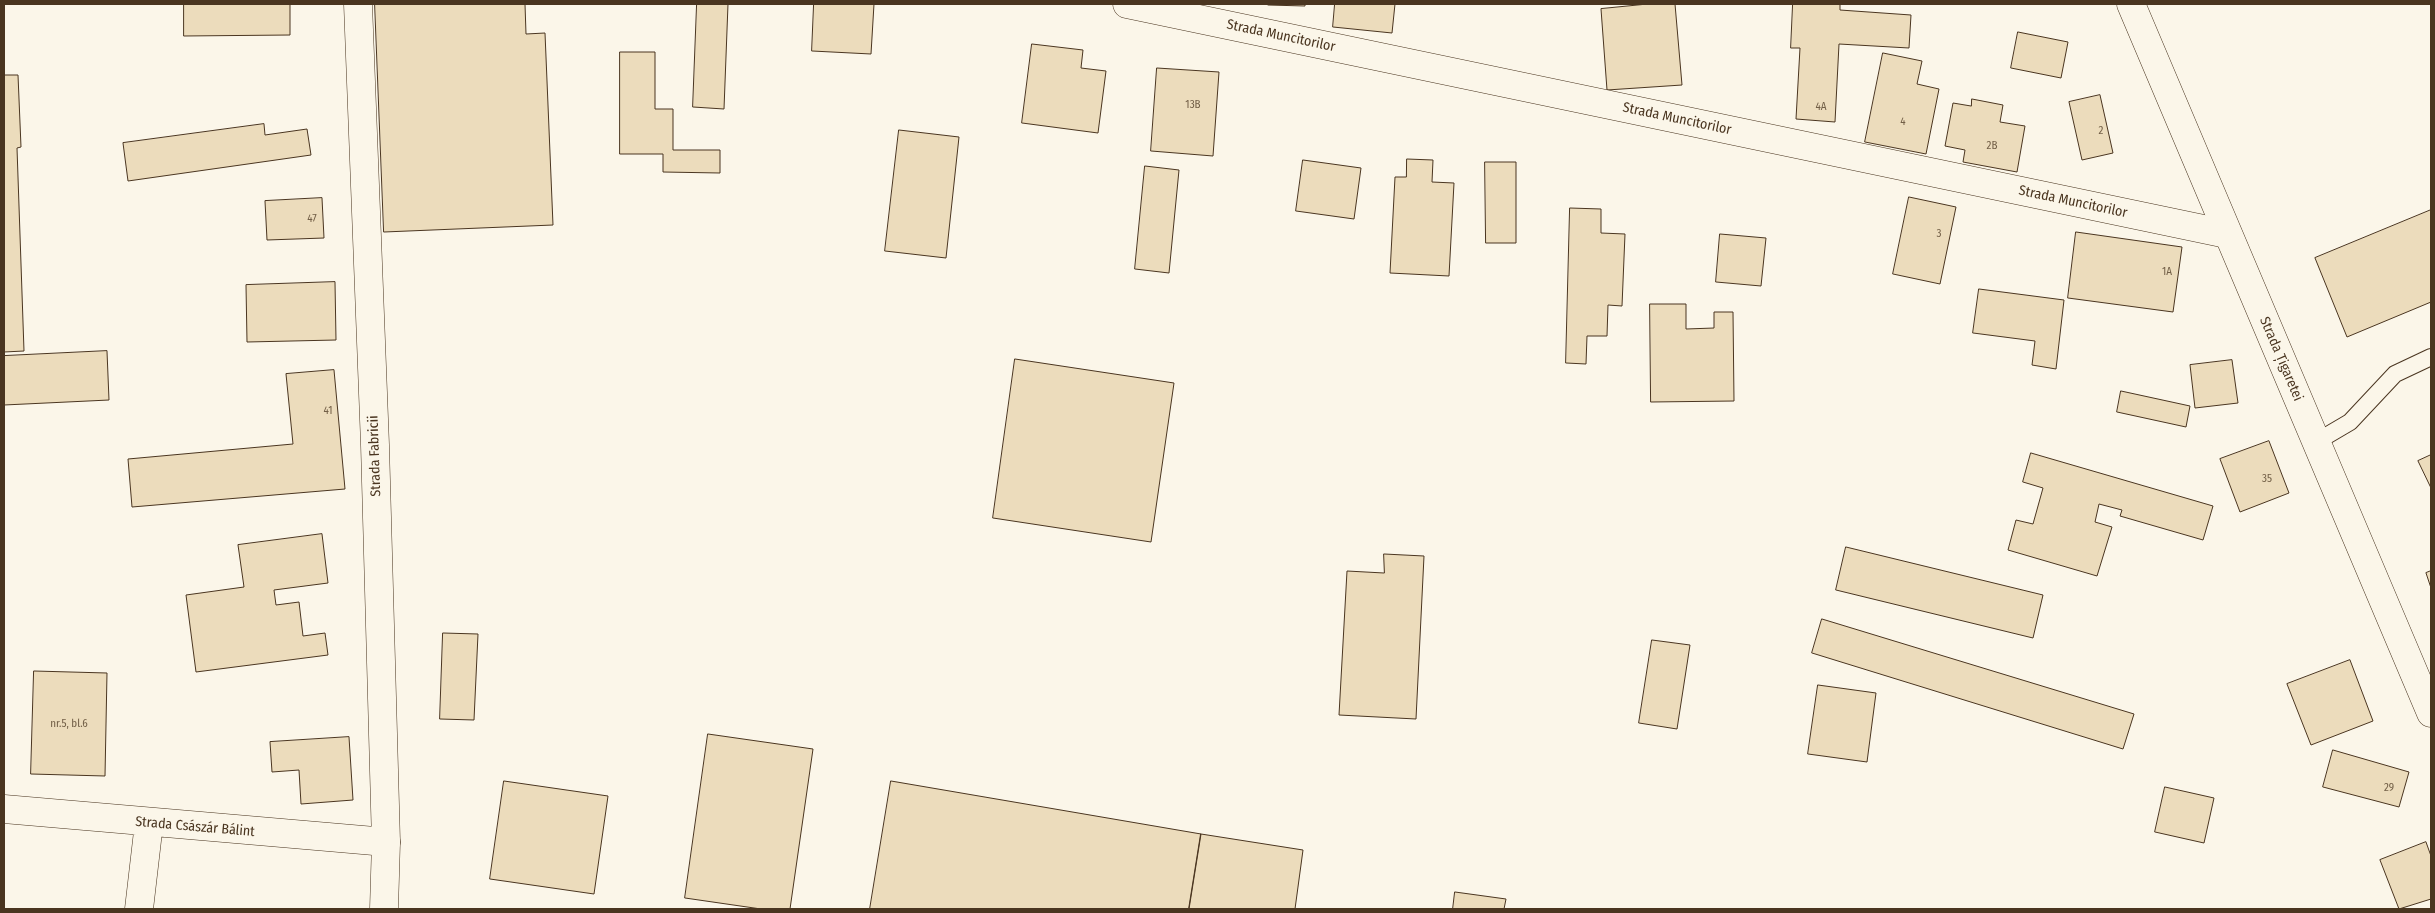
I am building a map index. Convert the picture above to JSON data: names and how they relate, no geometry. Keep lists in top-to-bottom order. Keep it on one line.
{"streets":{"main road":["Strada Muncitorilor","Strada Țigaretei","Strada Fabricii","Strada Császár Bálint"]},"crossings":[["Strada Muncitorilor","Strada Țigaretei"],["Strada Fabricii","Strada Császár Bálint"]],"house_numbers":["13B","4A","4","2","2B","47","3","1A","41","35","nr.5, bl.6","29"]}
